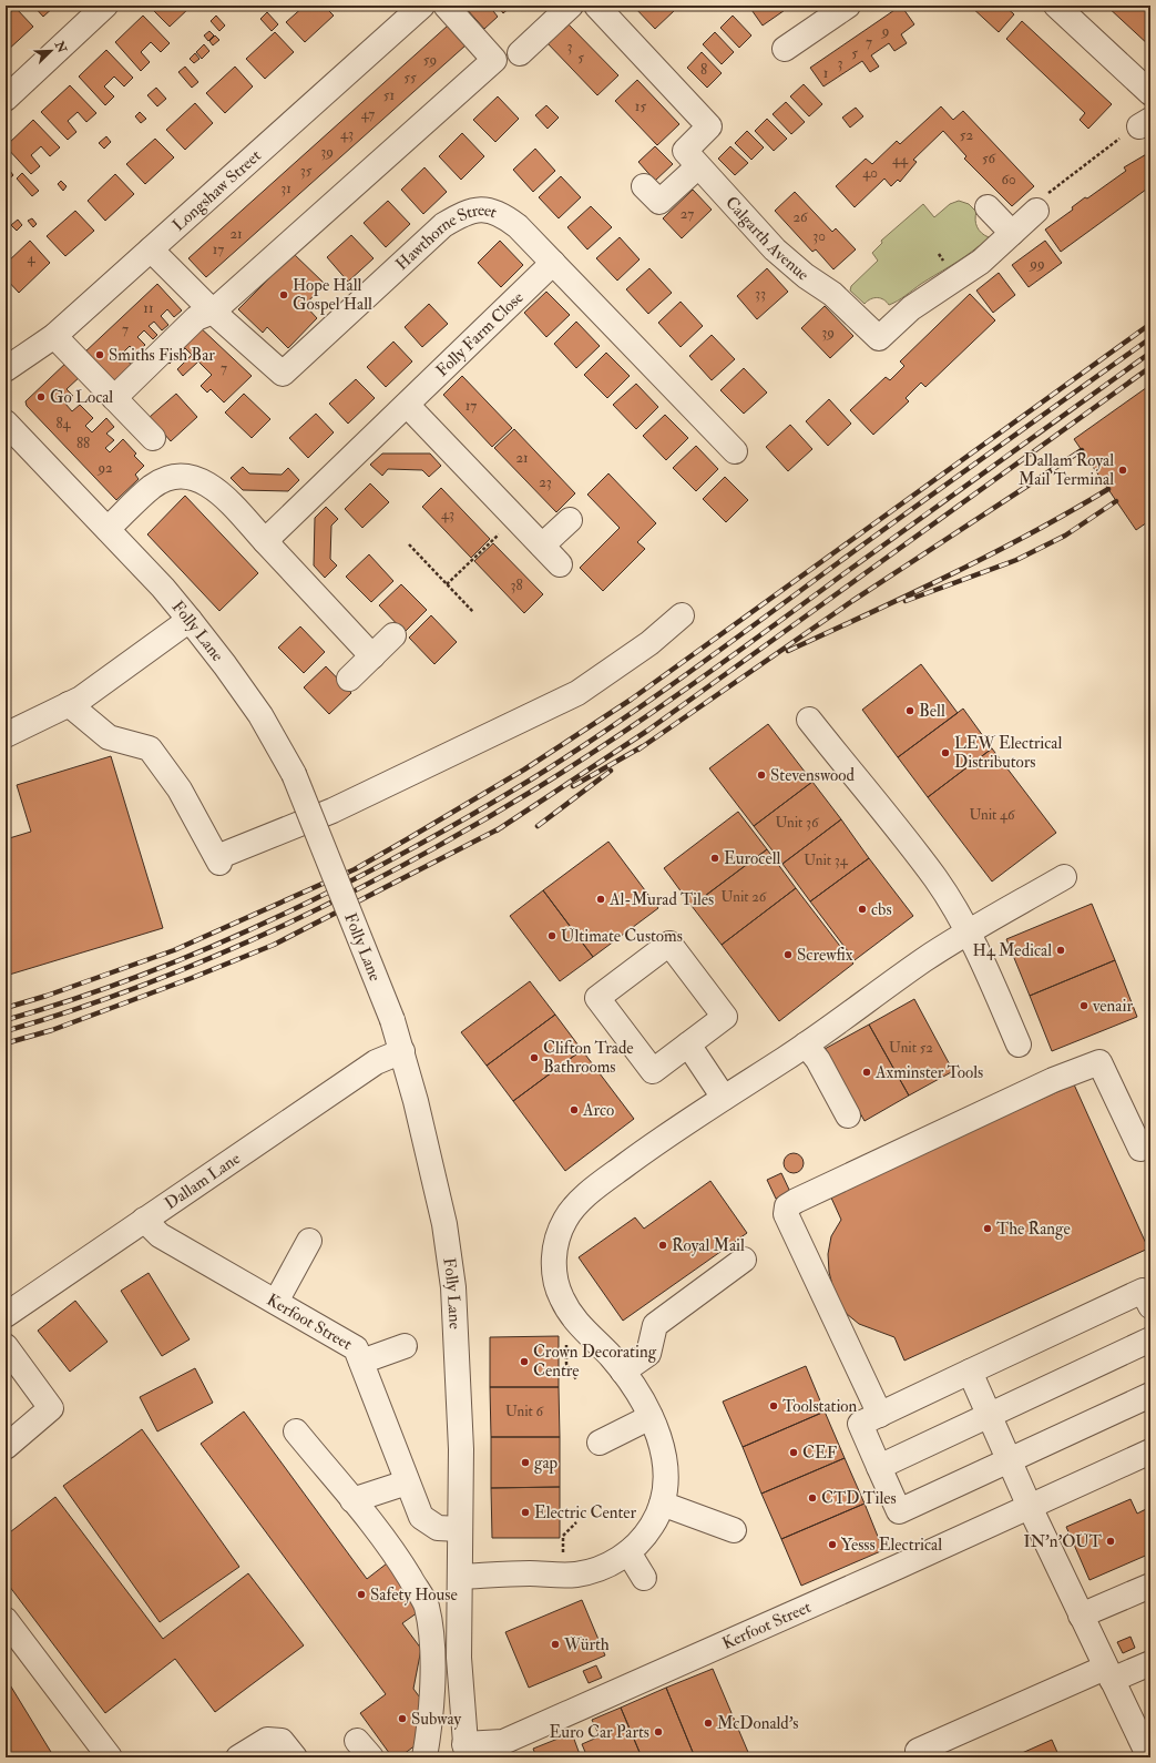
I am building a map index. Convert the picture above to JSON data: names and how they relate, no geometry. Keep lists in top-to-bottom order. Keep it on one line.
{"streets":{"street":["Longshaw Street","Calgarth Avenue","Hawthorne Street","Folly Farm Close","Folly Lane","Dallam Lane","Kerfoot Street"]},"crossings":[["Longshaw Street","Hawthorne Street"],["Hawthorne Street","Folly Farm Close"],["Folly Lane","Dallam Lane"],["Folly Lane","Kerfoot Street"],["Dallam Lane","Kerfoot Street"]],"places":["Hope Hall Gospel Hall","Smiths Fish Bar","Go Local","Dallam Royal Mail Terminal","Bell","LEW Electrical Distributors","Stevenswood","Eurocell","Al-Murad Tiles","cbs","Ultimate Customs","H4 Medical","Screwfix","venair","Clifton Trade Bathrooms","Axminster Tools","Arco","The Range","Royal Mail","Crown Decorating Centre","Toolstation","CEF","gap","CTD Tiles","Electric Center","IN'n'OUT","Yesss Electrical","Safety House","Würth","Subway","McDonald's","Euro Car Parts"],"house_numbers":["9","7","3","5","5","59","3","8","1","55","51","15","47","43","52","39","56","44","35","40","60","31","27","26","21","30","17","4","99","33","11","7","39","7","17","84","88","21","92","23","43","38","Unit 46","Unit 36","Unit 34","Unit 26","Unit 52","Unit 6"],"north":"top right"}
